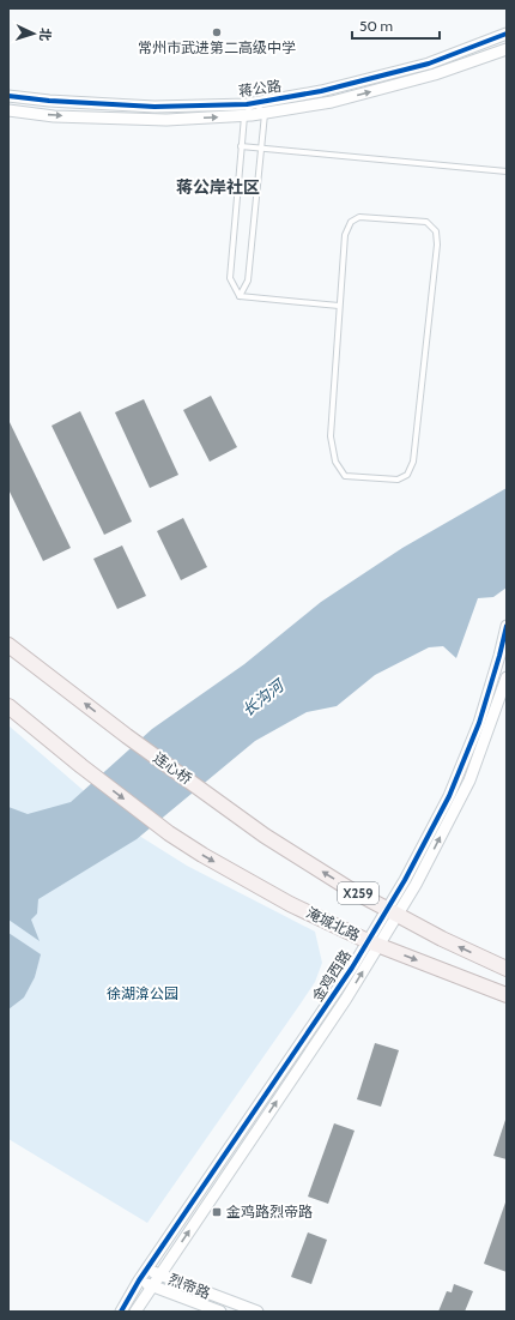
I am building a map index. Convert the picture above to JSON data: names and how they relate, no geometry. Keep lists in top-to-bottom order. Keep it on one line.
{"streets":{"main road":["连心桥","X259","淹城北路"],"street":["蒋公路","金鸡西路","烈帝路"]},"crossings":[["连心桥","X259"],["连心桥","金鸡西路"],["X259","金鸡西路"],["淹城北路","金鸡西路"],["金鸡西路","烈帝路"]],"one_way":["连心桥","淹城北路"],"districts":["蒋公岸社区"],"water":["长沟河"],"parks":["徐湖渰公园"],"places":{"other":["常州市武进第二高级中学"],"transit":["金鸡路烈帝路"]},"scale_bar":"50 m","north":"right"}
